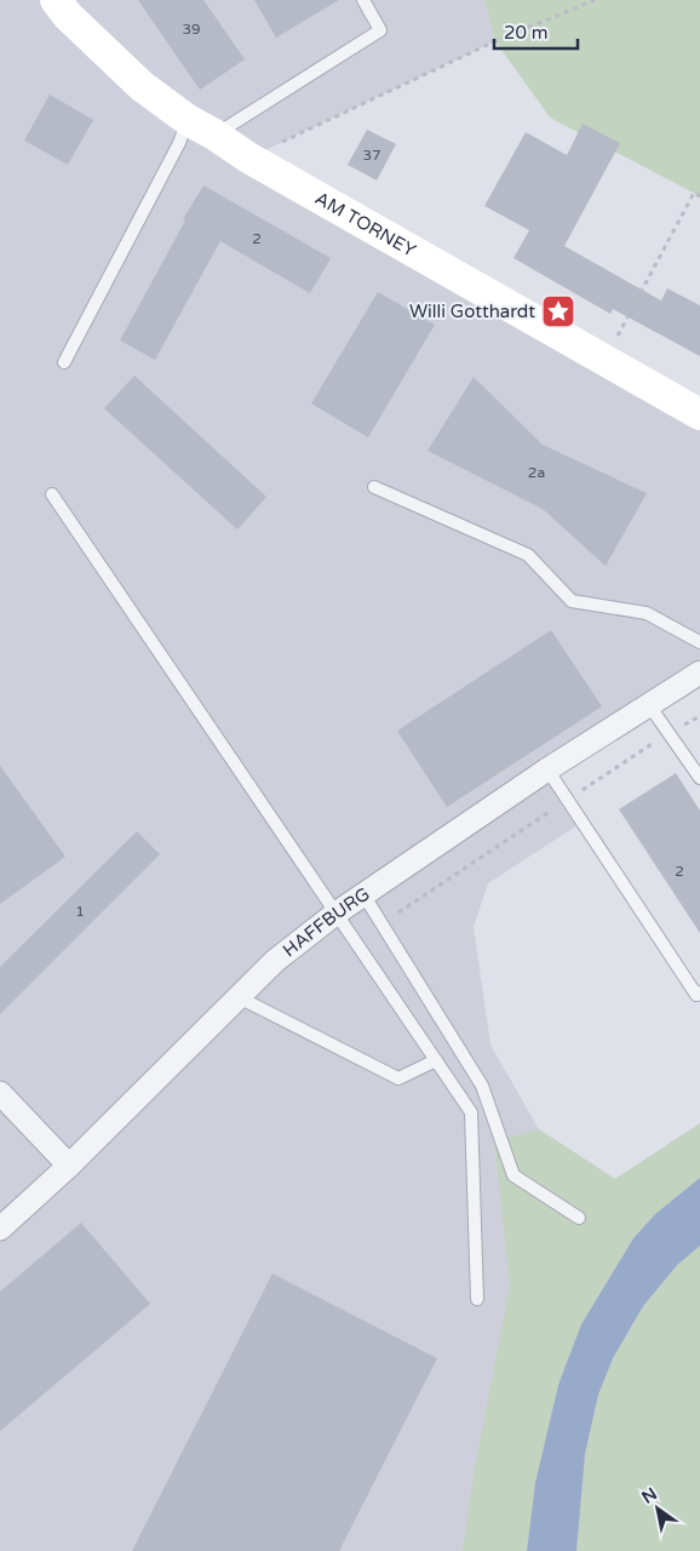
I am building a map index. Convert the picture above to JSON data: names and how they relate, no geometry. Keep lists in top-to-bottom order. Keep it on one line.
{"streets":{"street":["AM TORNEY","HAFFBURG"]},"places":{"place":["Willi Gotthardt"]},"house_numbers":["39","37","2","2a","2","1"],"scale_bar":"20 m","north":"top left"}
